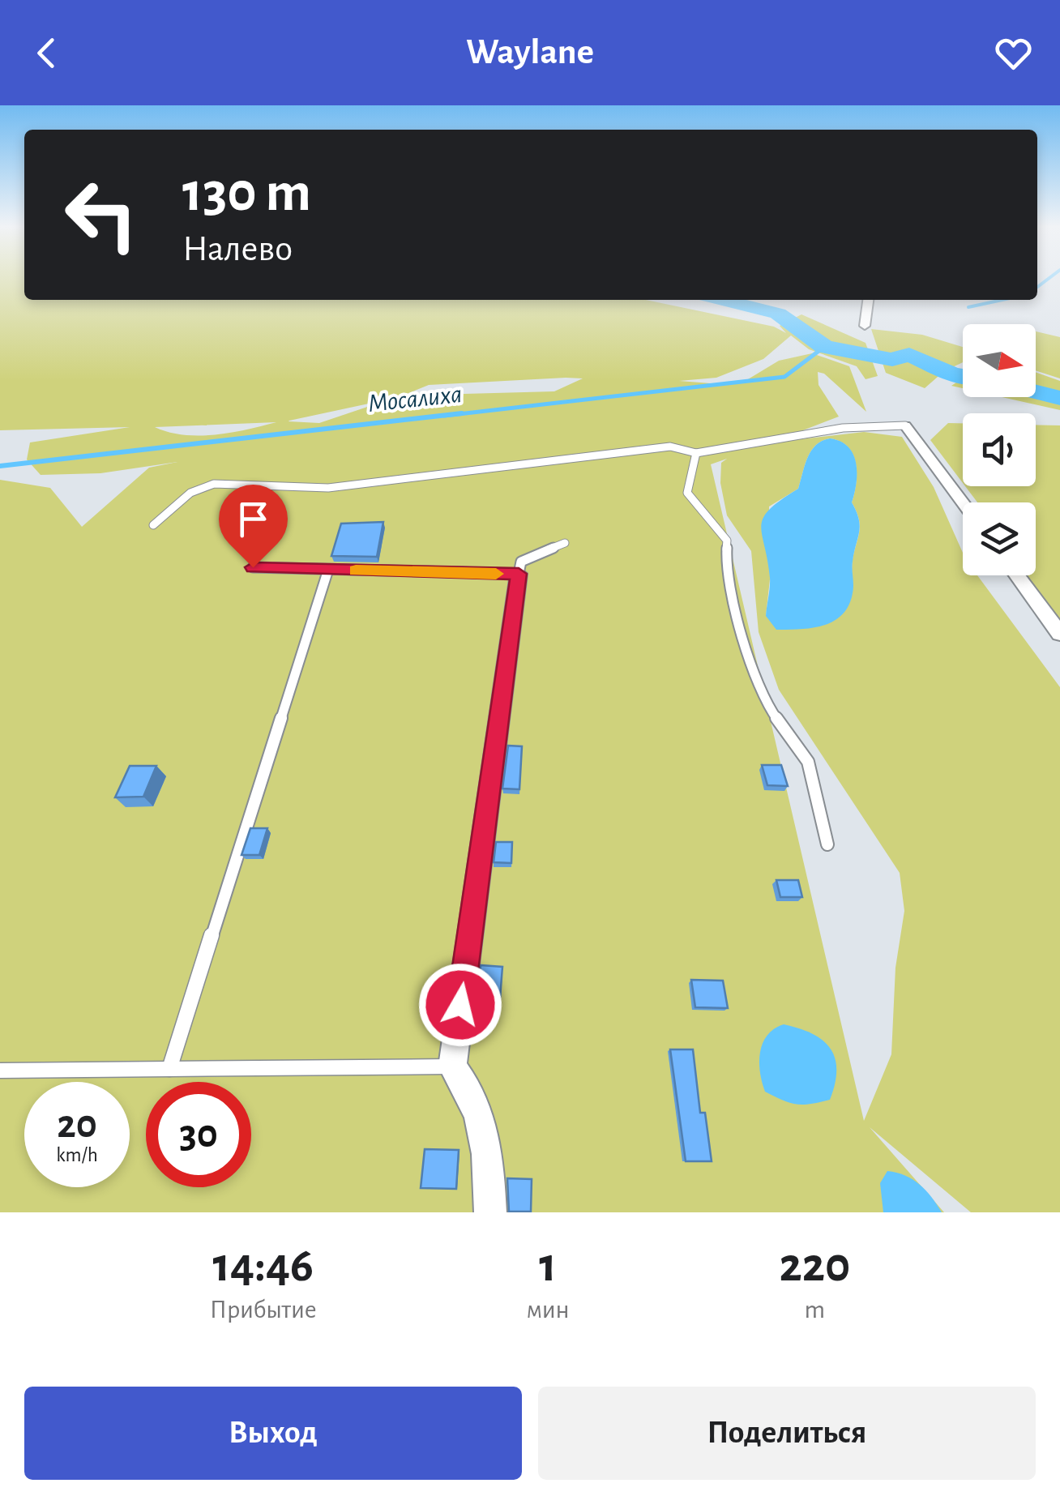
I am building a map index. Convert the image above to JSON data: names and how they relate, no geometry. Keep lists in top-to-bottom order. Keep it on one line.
{"water":["Мосалиха"],"north":"right","page":{"header":"Waylane","turn":["130 m","Налево"],"speed":"20 km/h","limit":"30","eta":["14:46","Прибытие","1","мин","220","m"],"buttons":["Выход","Поделиться"]}}
